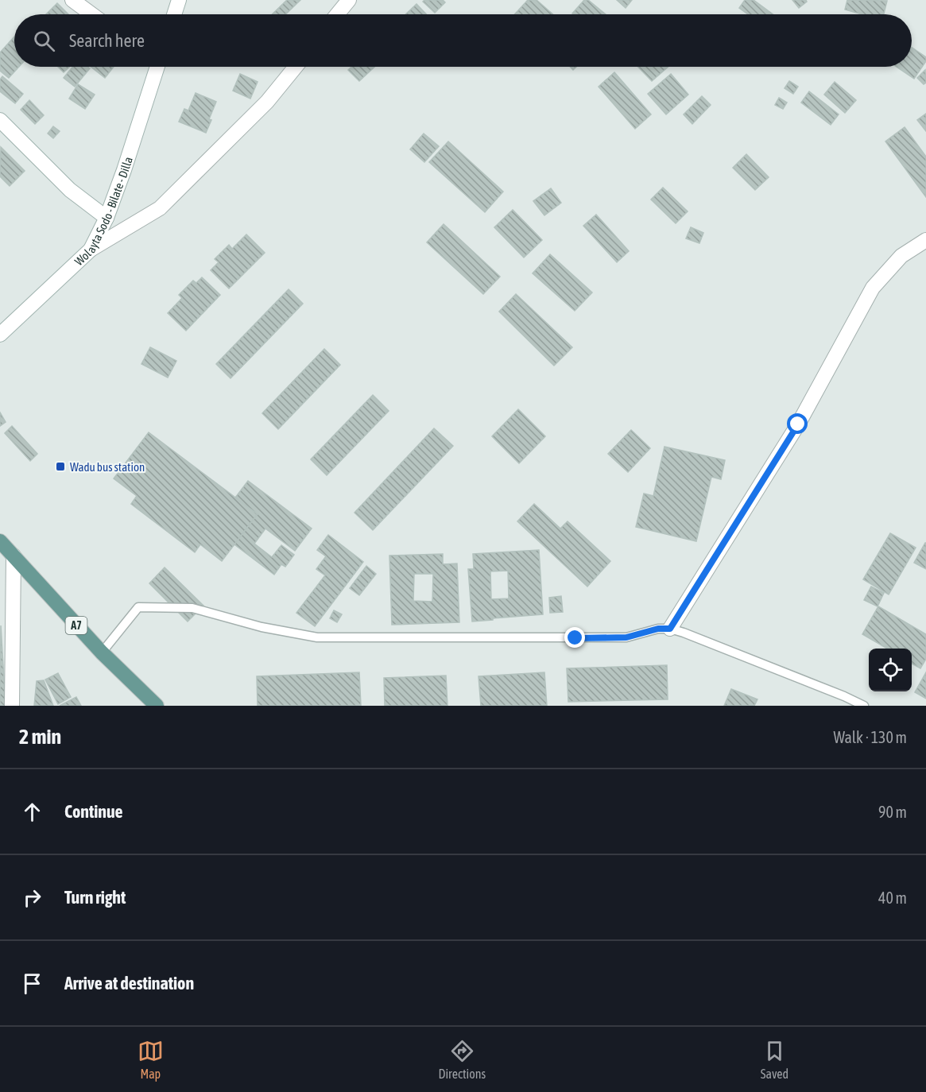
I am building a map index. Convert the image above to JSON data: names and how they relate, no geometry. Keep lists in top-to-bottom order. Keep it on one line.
{"streets":{"main road":["A7"],"street":["Wolayta Sodo - Bilate - Dilla"]},"places":{"transit":["Wadu bus station"]},"page":{"search":"Search here","heading":["2 min","Walk · 130 m"],"list":[["Continue","90 m"],["Turn right","40 m"],"Arrive at destination"],"nav":["Map","Directions","Saved"]}}
